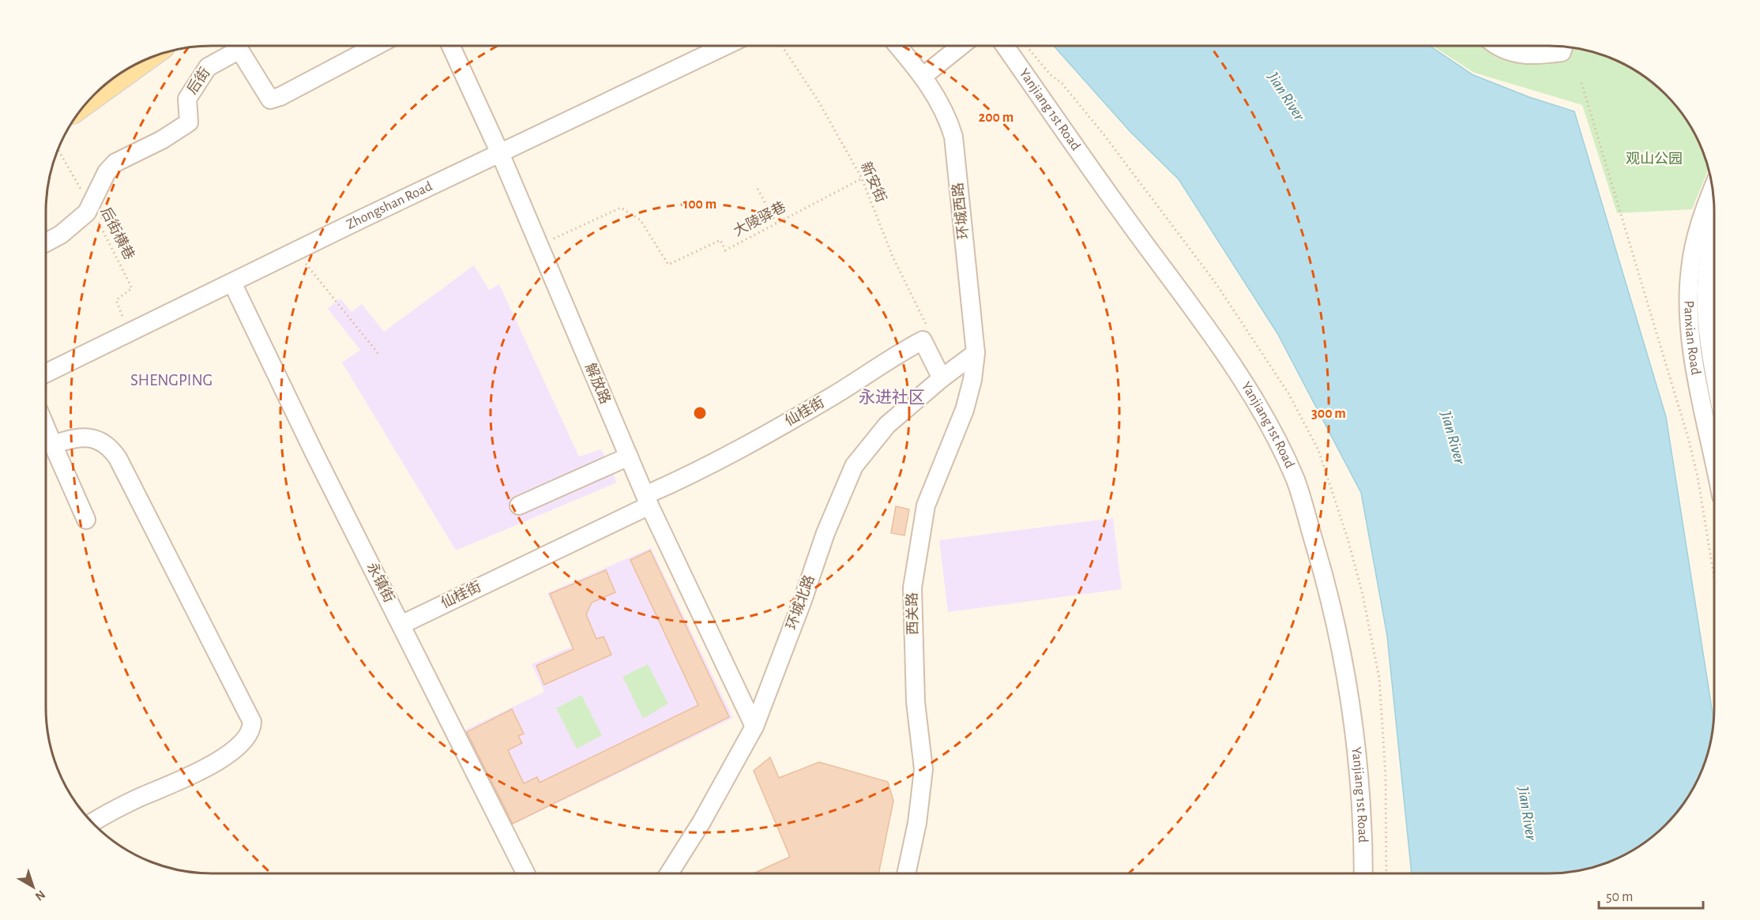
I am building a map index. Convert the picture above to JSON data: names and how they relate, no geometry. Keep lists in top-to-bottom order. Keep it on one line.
{"streets":{"street":["后街","Yanjiang 1st Road","Zhongshan Road","环城西路","Panxian Road","解放路","仙桂街","永镇街","环城北路","西关路"],"path":["新安街","大陵驿巷","后街横巷"]},"crossings":[["后街","后街横巷"],["新安街","大陵驿巷"],["新安街","仙桂街"],["Zhongshan Road","后街横巷"],["Zhongshan Road","解放路"],["Zhongshan Road","永镇街"],["环城西路","环城北路"],["环城西路","西关路"],["大陵驿巷","解放路"],["解放路","仙桂街"],["解放路","环城北路"],["仙桂街","永镇街"],["环城北路","西关路"]],"districts":["SHENGPING","永进社区"],"water":["Jian River"],"parks":["观山公园"],"scale_bar":"50 m","north":"bottom right","rings":["200 m","100 m","300 m"]}
